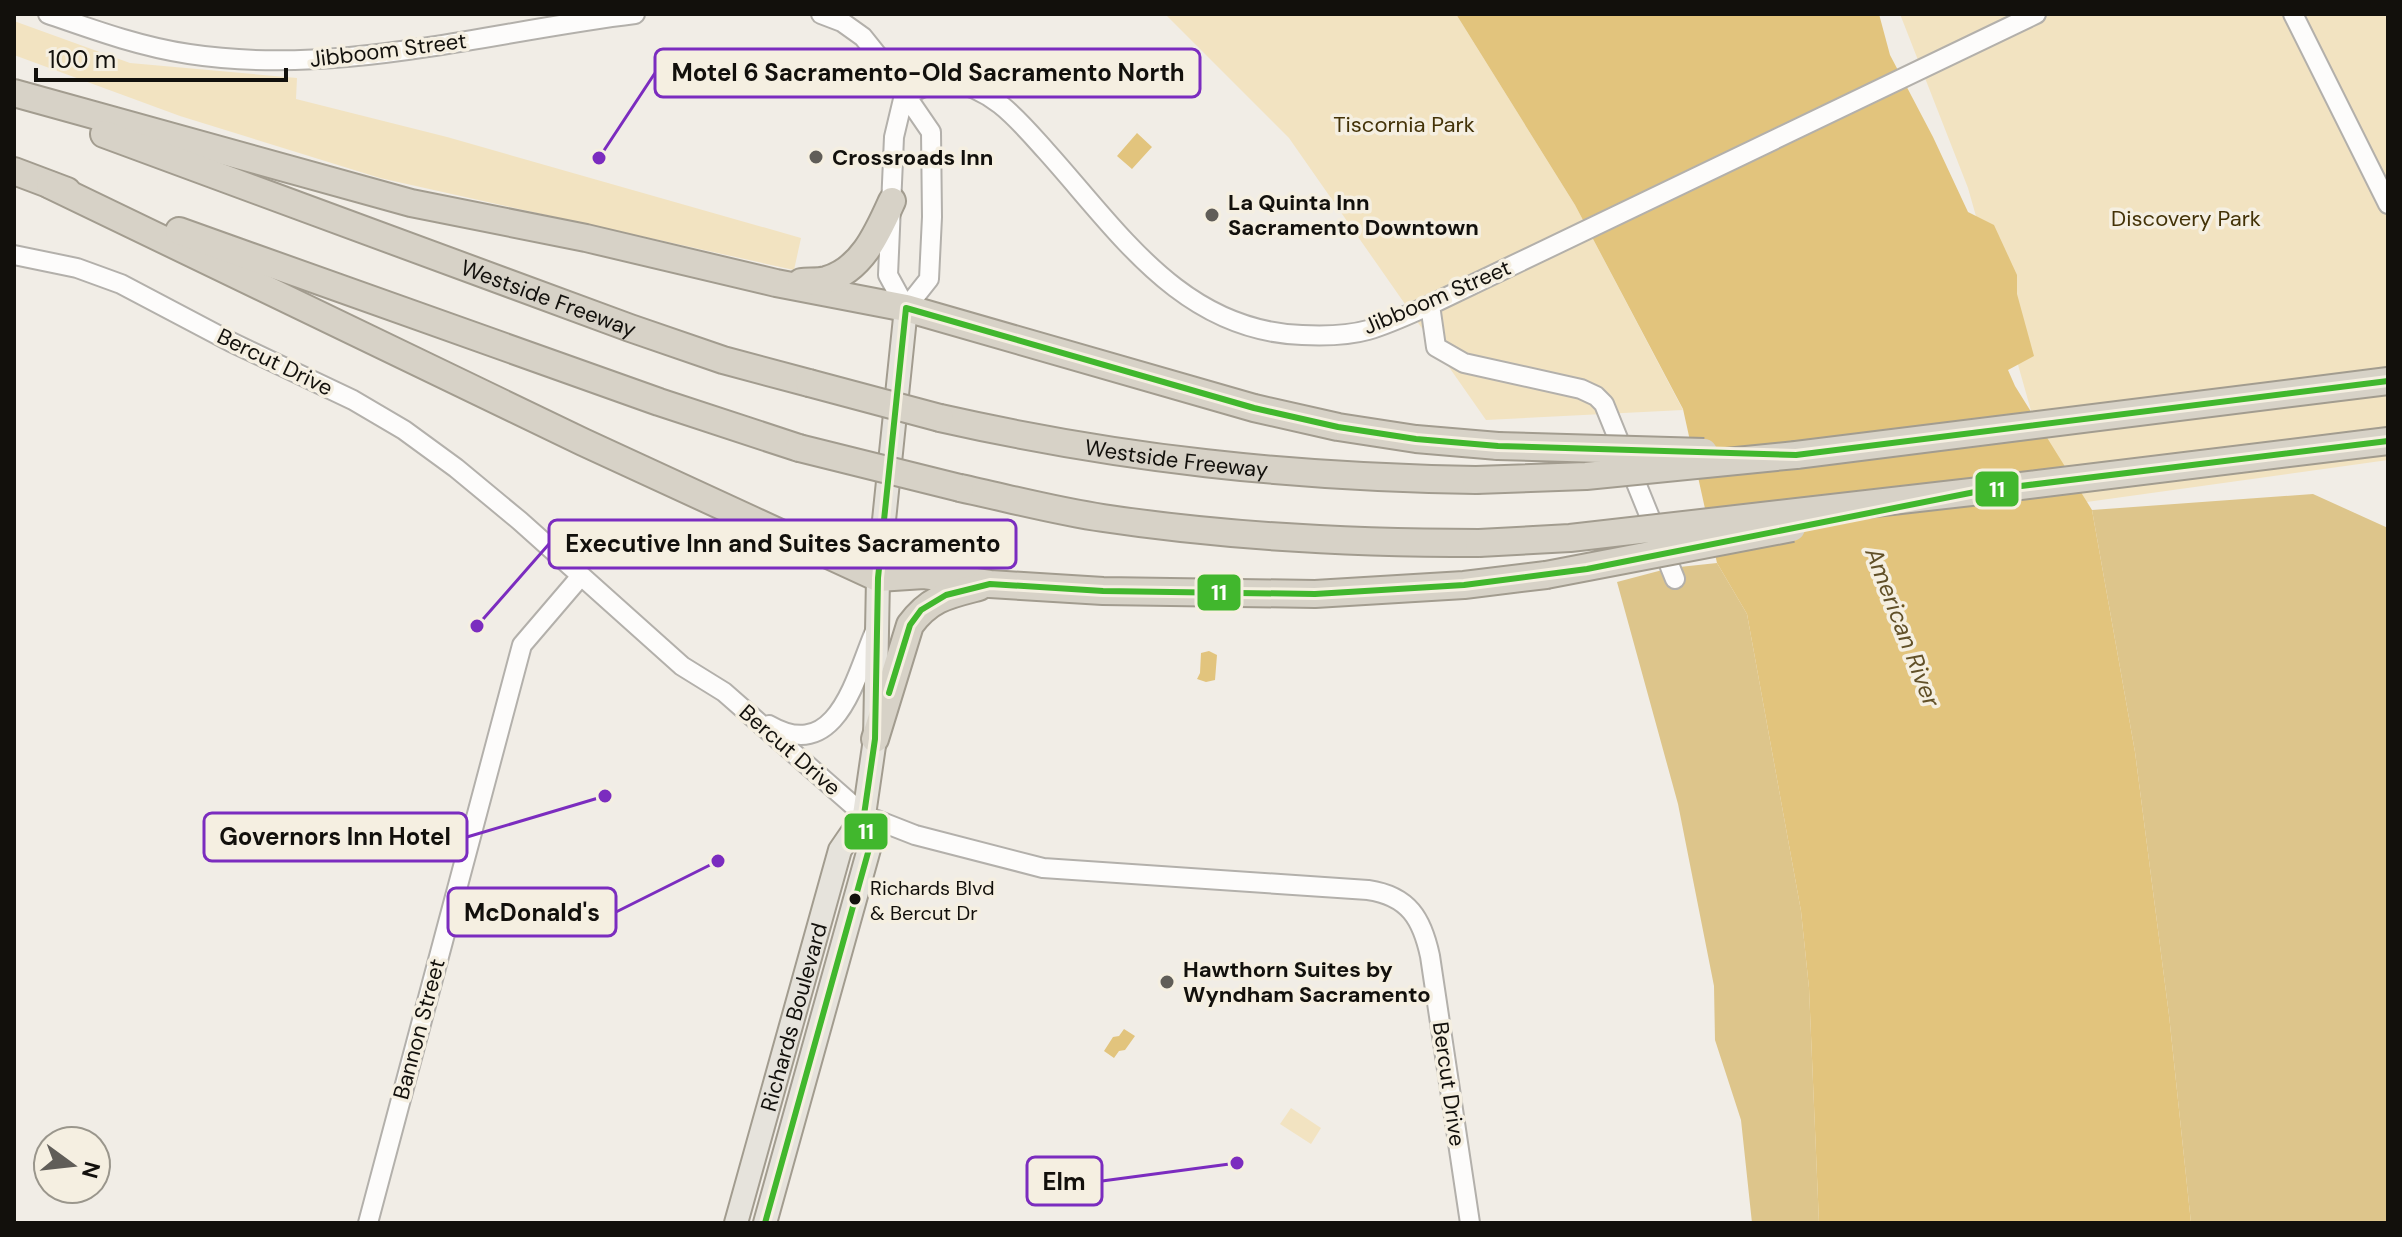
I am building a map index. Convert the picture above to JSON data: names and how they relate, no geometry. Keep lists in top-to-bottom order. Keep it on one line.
{"streets":{"highway":["Westside Freeway"],"main road":["Richards Boulevard"],"street":["Jibboom Street","Bercut Drive","Bannon Street"]},"crossings":[["Jibboom Street","Richards Boulevard"],["Bercut Drive","Richards Boulevard"],["Bercut Drive","Bannon Street"]],"water":["American River"],"parks":["Tiscornia Park","Discovery Park"],"places":["Crossroads Inn","Motel 6 Sacramento-Old Sacramento North","La Quinta Inn Sacramento Downtown","Executive Inn and Suites Sacramento","Governors Inn Hotel","McDonald's","Richards Blvd & Bercut Dr","Hawthorn Suites by Wyndham Sacramento","Elm"],"lines":["transit line 11"],"scale_bar":"100 m","north":"right"}
